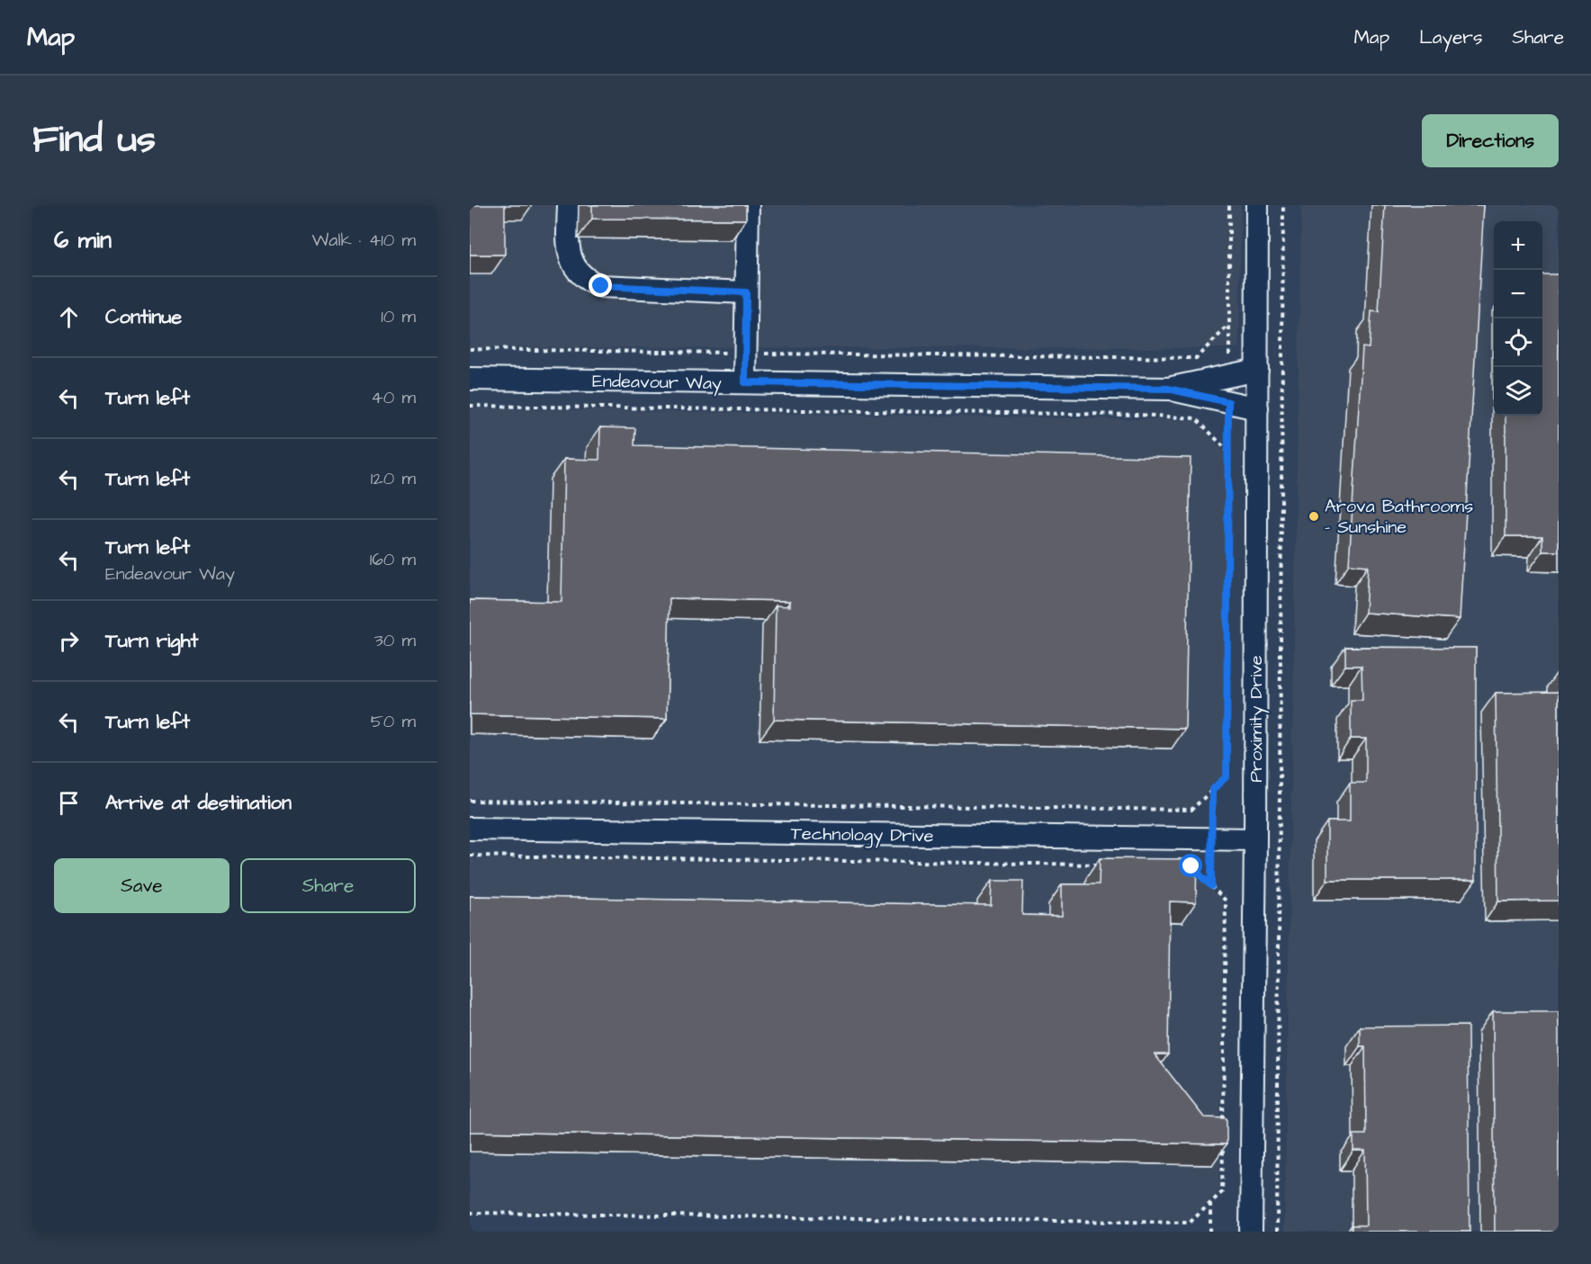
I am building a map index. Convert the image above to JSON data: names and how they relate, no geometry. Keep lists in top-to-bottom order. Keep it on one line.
{"streets":{"street":["Endeavour Way","Proximity Drive","Technology Drive"]},"crossings":[["Endeavour Way","Proximity Drive"],["Proximity Drive","Technology Drive"]],"places":["Arova Bathrooms - Sunshine"],"page":{"header":"Map","nav":["Map","Layers","Share"],"title":"Find us","buttons":["Directions",["Save","Share"]],"heading":["6 min","Walk · 410 m"],"map_buttons":["+","−"],"list":[["Continue","10 m"],["Turn left","40 m"],["Turn left","120 m"],["Turn left","Endeavour Way","160 m"],["Turn right","30 m"],["Turn left","50 m"],"Arrive at destination"]}}
